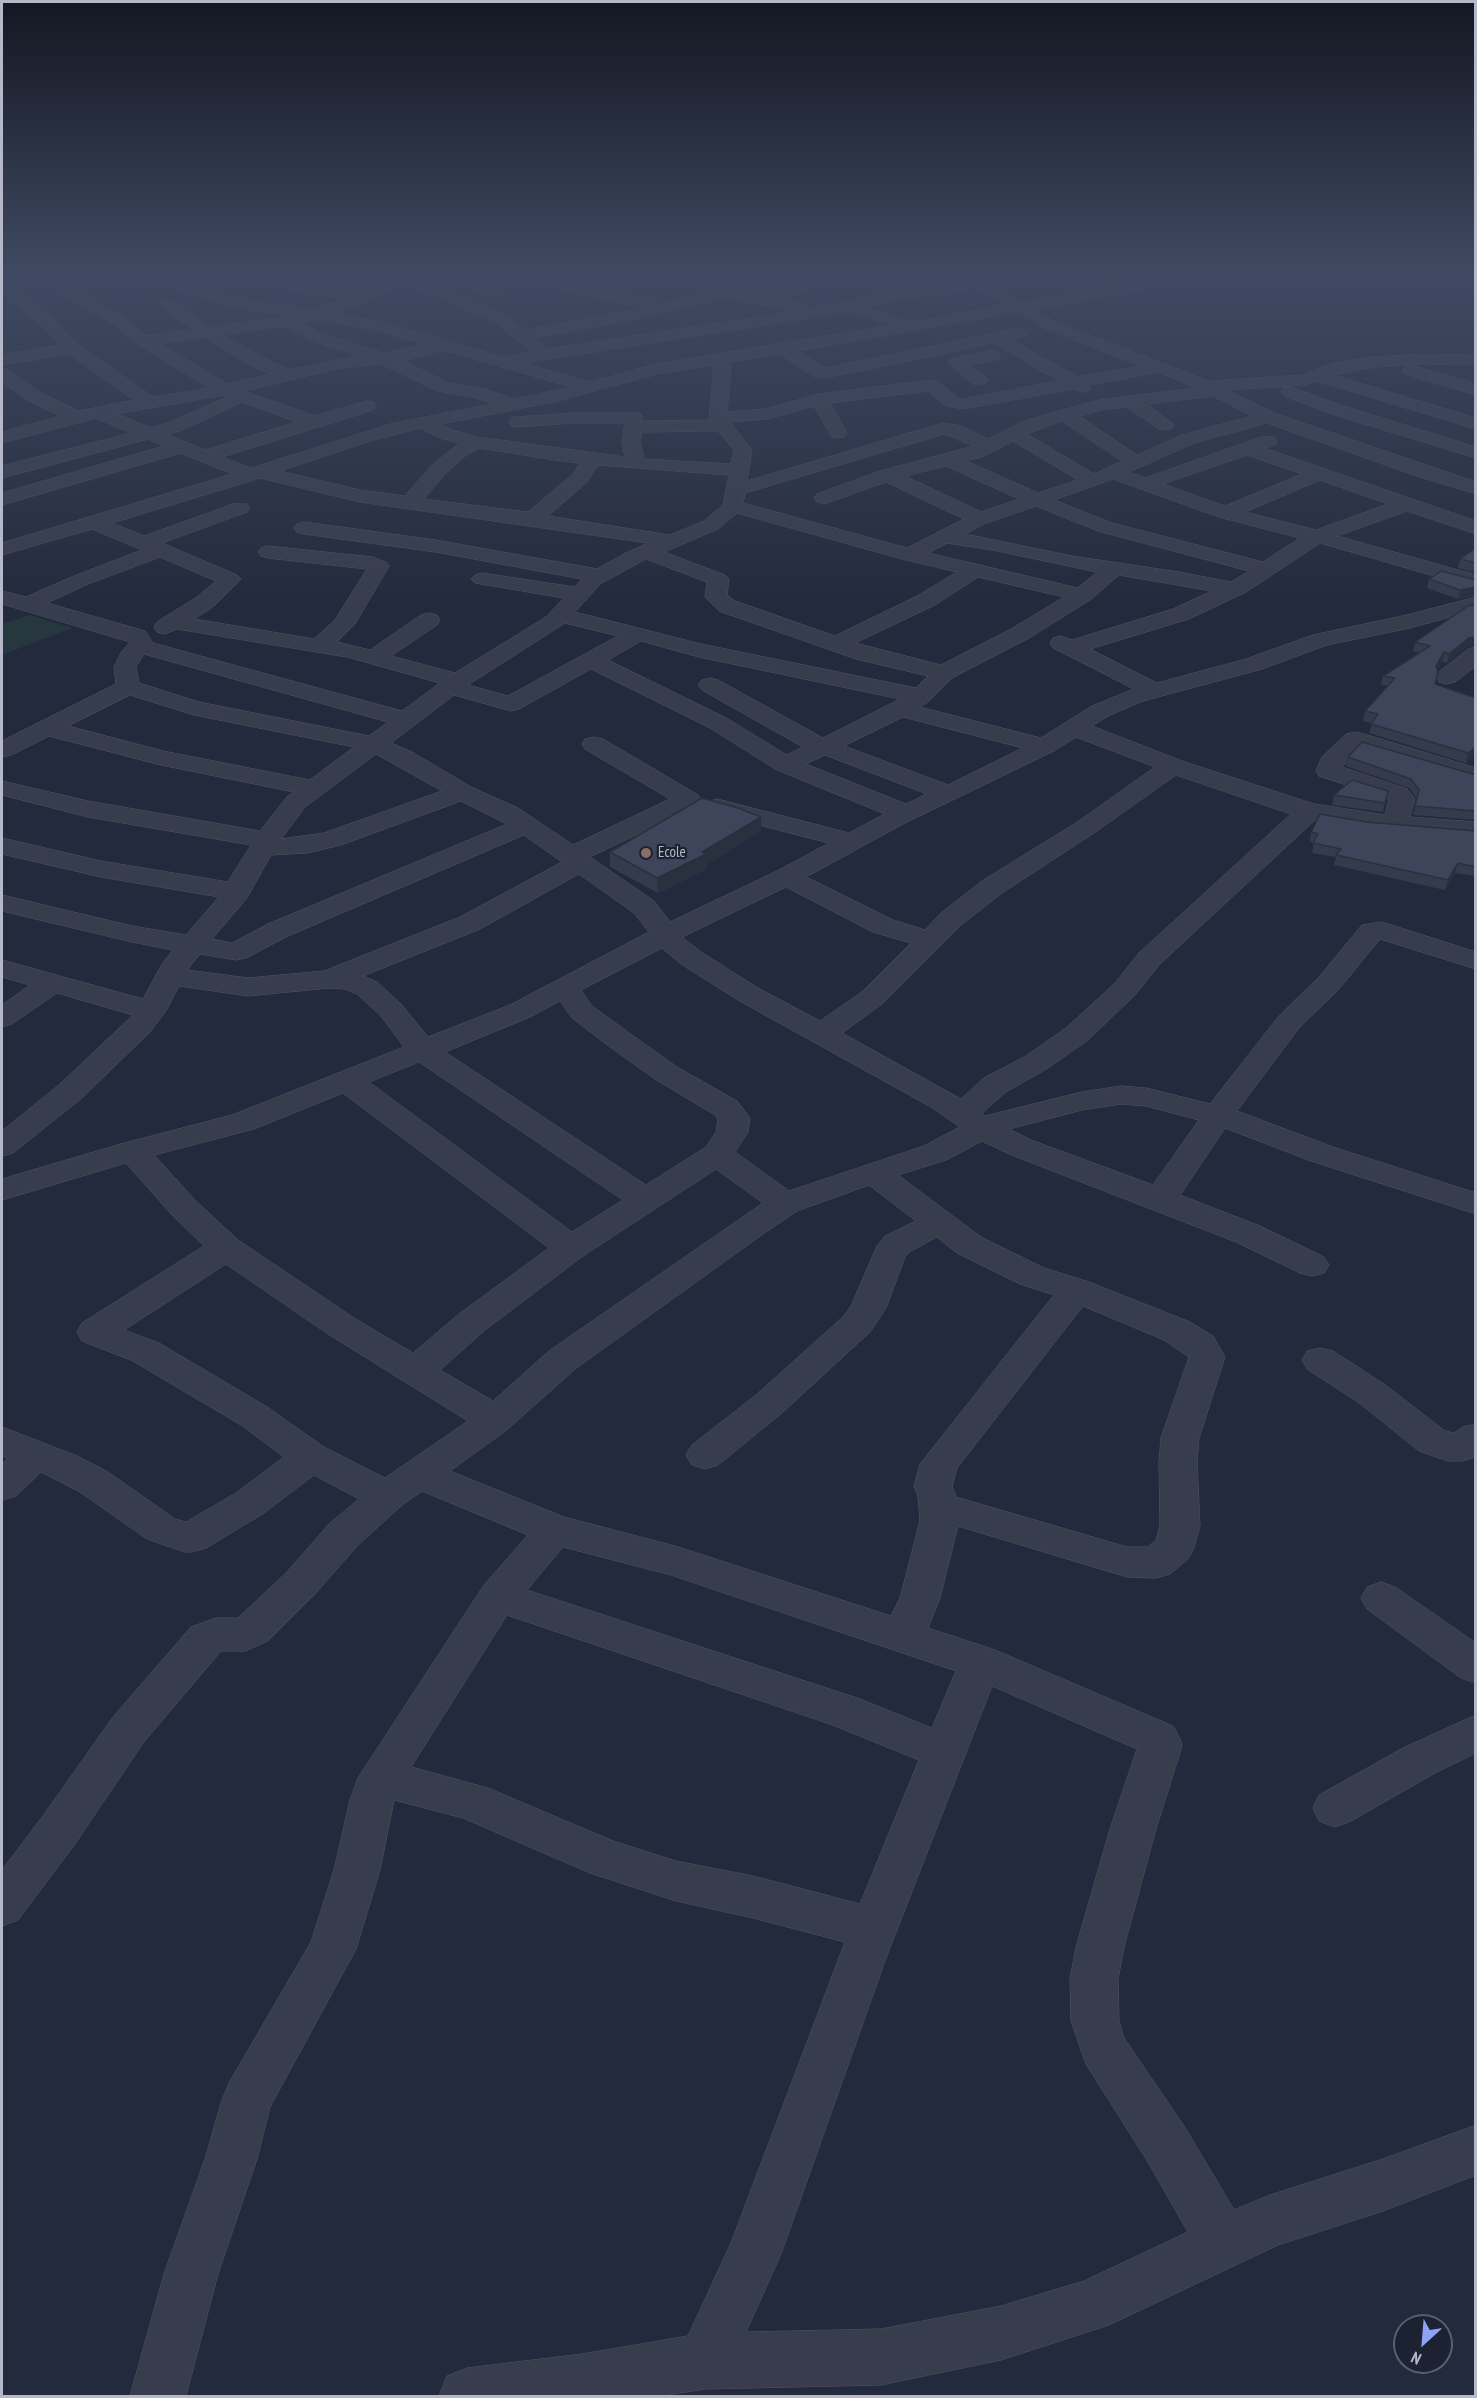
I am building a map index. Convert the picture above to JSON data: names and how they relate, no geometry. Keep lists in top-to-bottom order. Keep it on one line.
{"places":["Ecole"],"north":"bottom left"}
